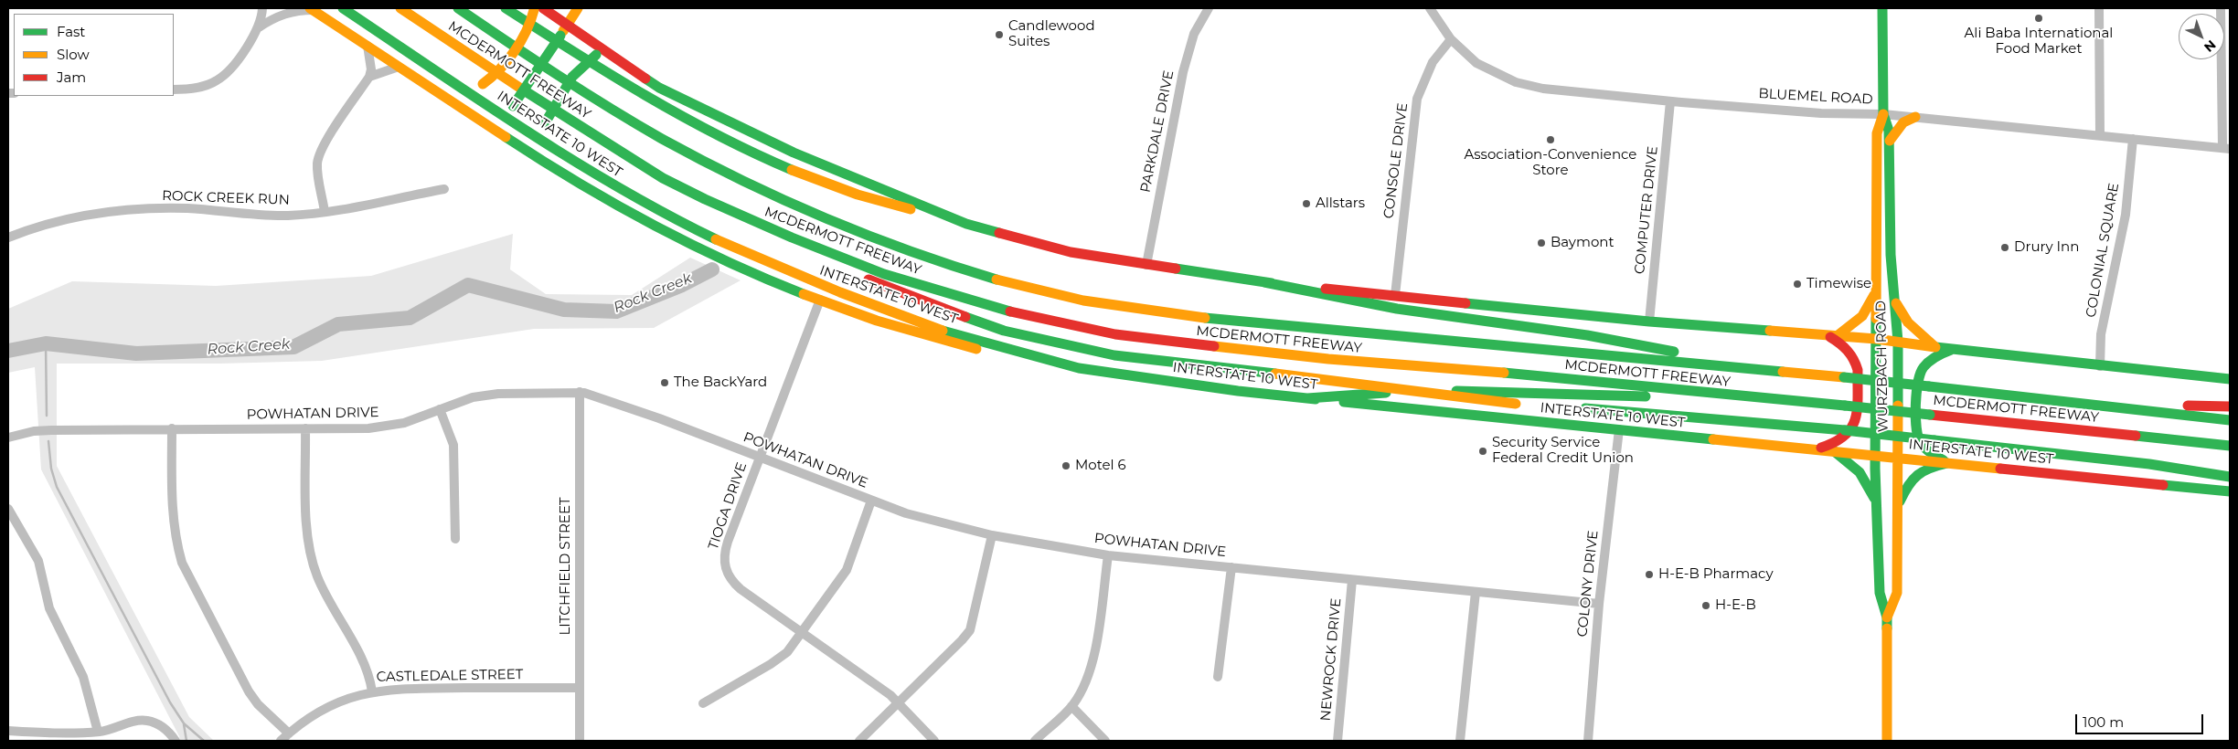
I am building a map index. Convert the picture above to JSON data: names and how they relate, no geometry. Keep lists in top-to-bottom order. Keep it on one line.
{"streets":{"main road":["MCDERMOTT FREEWAY","INTERSTATE 10 WEST","WURZBACH ROAD"],"street":["BLUEMEL ROAD","PARKDALE DRIVE","CONSOLE DRIVE","ROCK CREEK RUN","COMPUTER DRIVE","COLONIAL SQUARE","POWHATAN DRIVE","TIOGA DRIVE","LITCHFIELD STREET","COLONY DRIVE","NEWROCK DRIVE","CASTLEDALE STREET"]},"crossings":[["BLUEMEL ROAD","CONSOLE DRIVE"],["BLUEMEL ROAD","COMPUTER DRIVE"],["BLUEMEL ROAD","COLONIAL SQUARE"],["BLUEMEL ROAD","WURZBACH ROAD"],["INTERSTATE 10 WEST","WURZBACH ROAD"],["INTERSTATE 10 WEST","COLONY DRIVE"],["POWHATAN DRIVE","TIOGA DRIVE"],["POWHATAN DRIVE","LITCHFIELD STREET"],["POWHATAN DRIVE","COLONY DRIVE"],["POWHATAN DRIVE","NEWROCK DRIVE"],["LITCHFIELD STREET","CASTLEDALE STREET"]],"water":["Rock Creek"],"places":["Ali Baba International Food Market","Candlewood Suites","Association-Convenience Store","Allstars","Baymont","Drury Inn","Timewise","The BackYard","Security Service Federal Credit Union","Motel 6","H-E-B Pharmacy","H-E-B"],"legend":["Fast","Slow","Jam"],"scale_bar":"100 m","north":"bottom right"}
